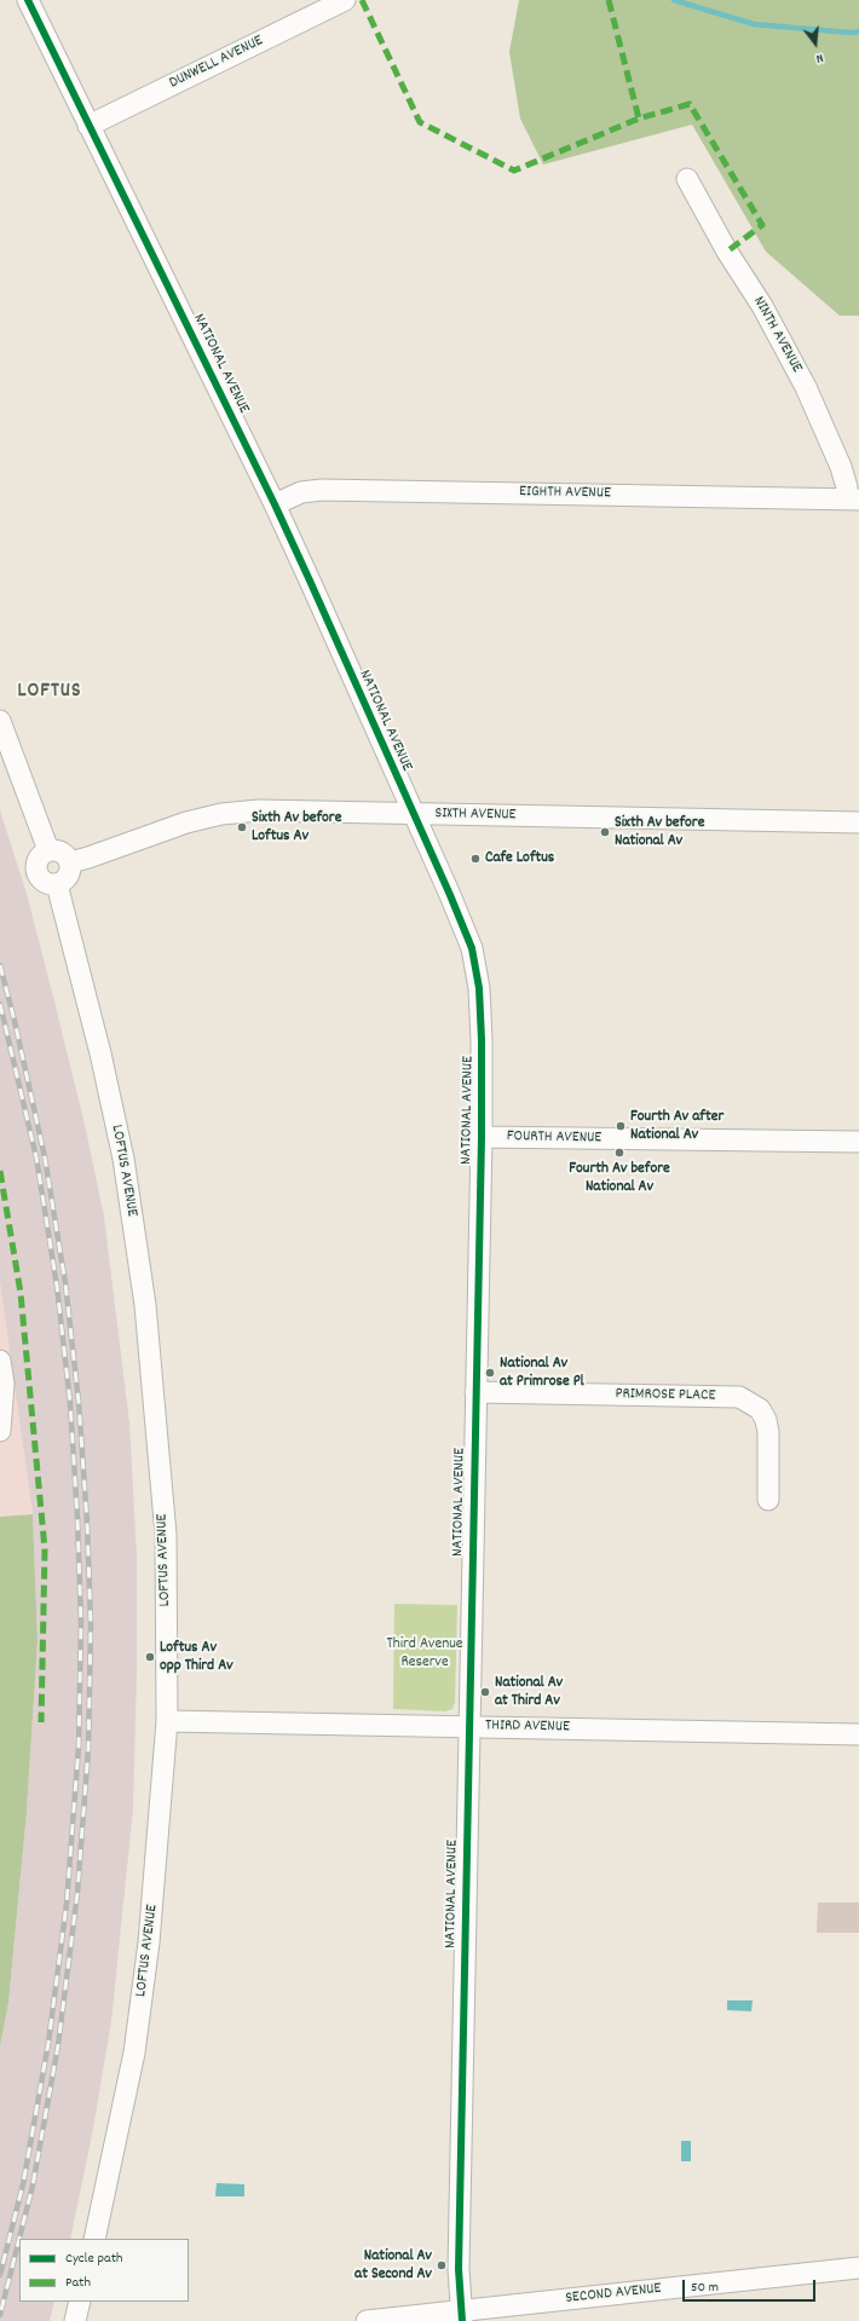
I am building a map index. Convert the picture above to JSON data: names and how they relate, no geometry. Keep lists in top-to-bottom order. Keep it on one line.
{"streets":{"street":["DUNWELL AVENUE","NINTH AVENUE","NATIONAL AVENUE","EIGHTH AVENUE","SIXTH AVENUE","FOURTH AVENUE","LOFTUS AVENUE","PRIMROSE PLACE","THIRD AVENUE","SECOND AVENUE"]},"crossings":[["DUNWELL AVENUE","NATIONAL AVENUE"],["NINTH AVENUE","EIGHTH AVENUE"],["NATIONAL AVENUE","EIGHTH AVENUE"],["NATIONAL AVENUE","SIXTH AVENUE"],["NATIONAL AVENUE","FOURTH AVENUE"],["NATIONAL AVENUE","PRIMROSE PLACE"],["NATIONAL AVENUE","THIRD AVENUE"],["NATIONAL AVENUE","SECOND AVENUE"],["SIXTH AVENUE","LOFTUS AVENUE"],["LOFTUS AVENUE","THIRD AVENUE"]],"districts":["LOFTUS"],"parks":["Third Avenue Reserve"],"places":["Sixth Av before Loftus Av","Sixth Av before National Av","Cafe Loftus","Fourth Av after National Av","Fourth Av before National Av","National Av at Primrose Pl","Loftus Av opp Third Av","National Av at Third Av","National Av at Second Av"],"legend":["Cycle path","Path"],"scale_bar":"50 m","north":"bottom"}
